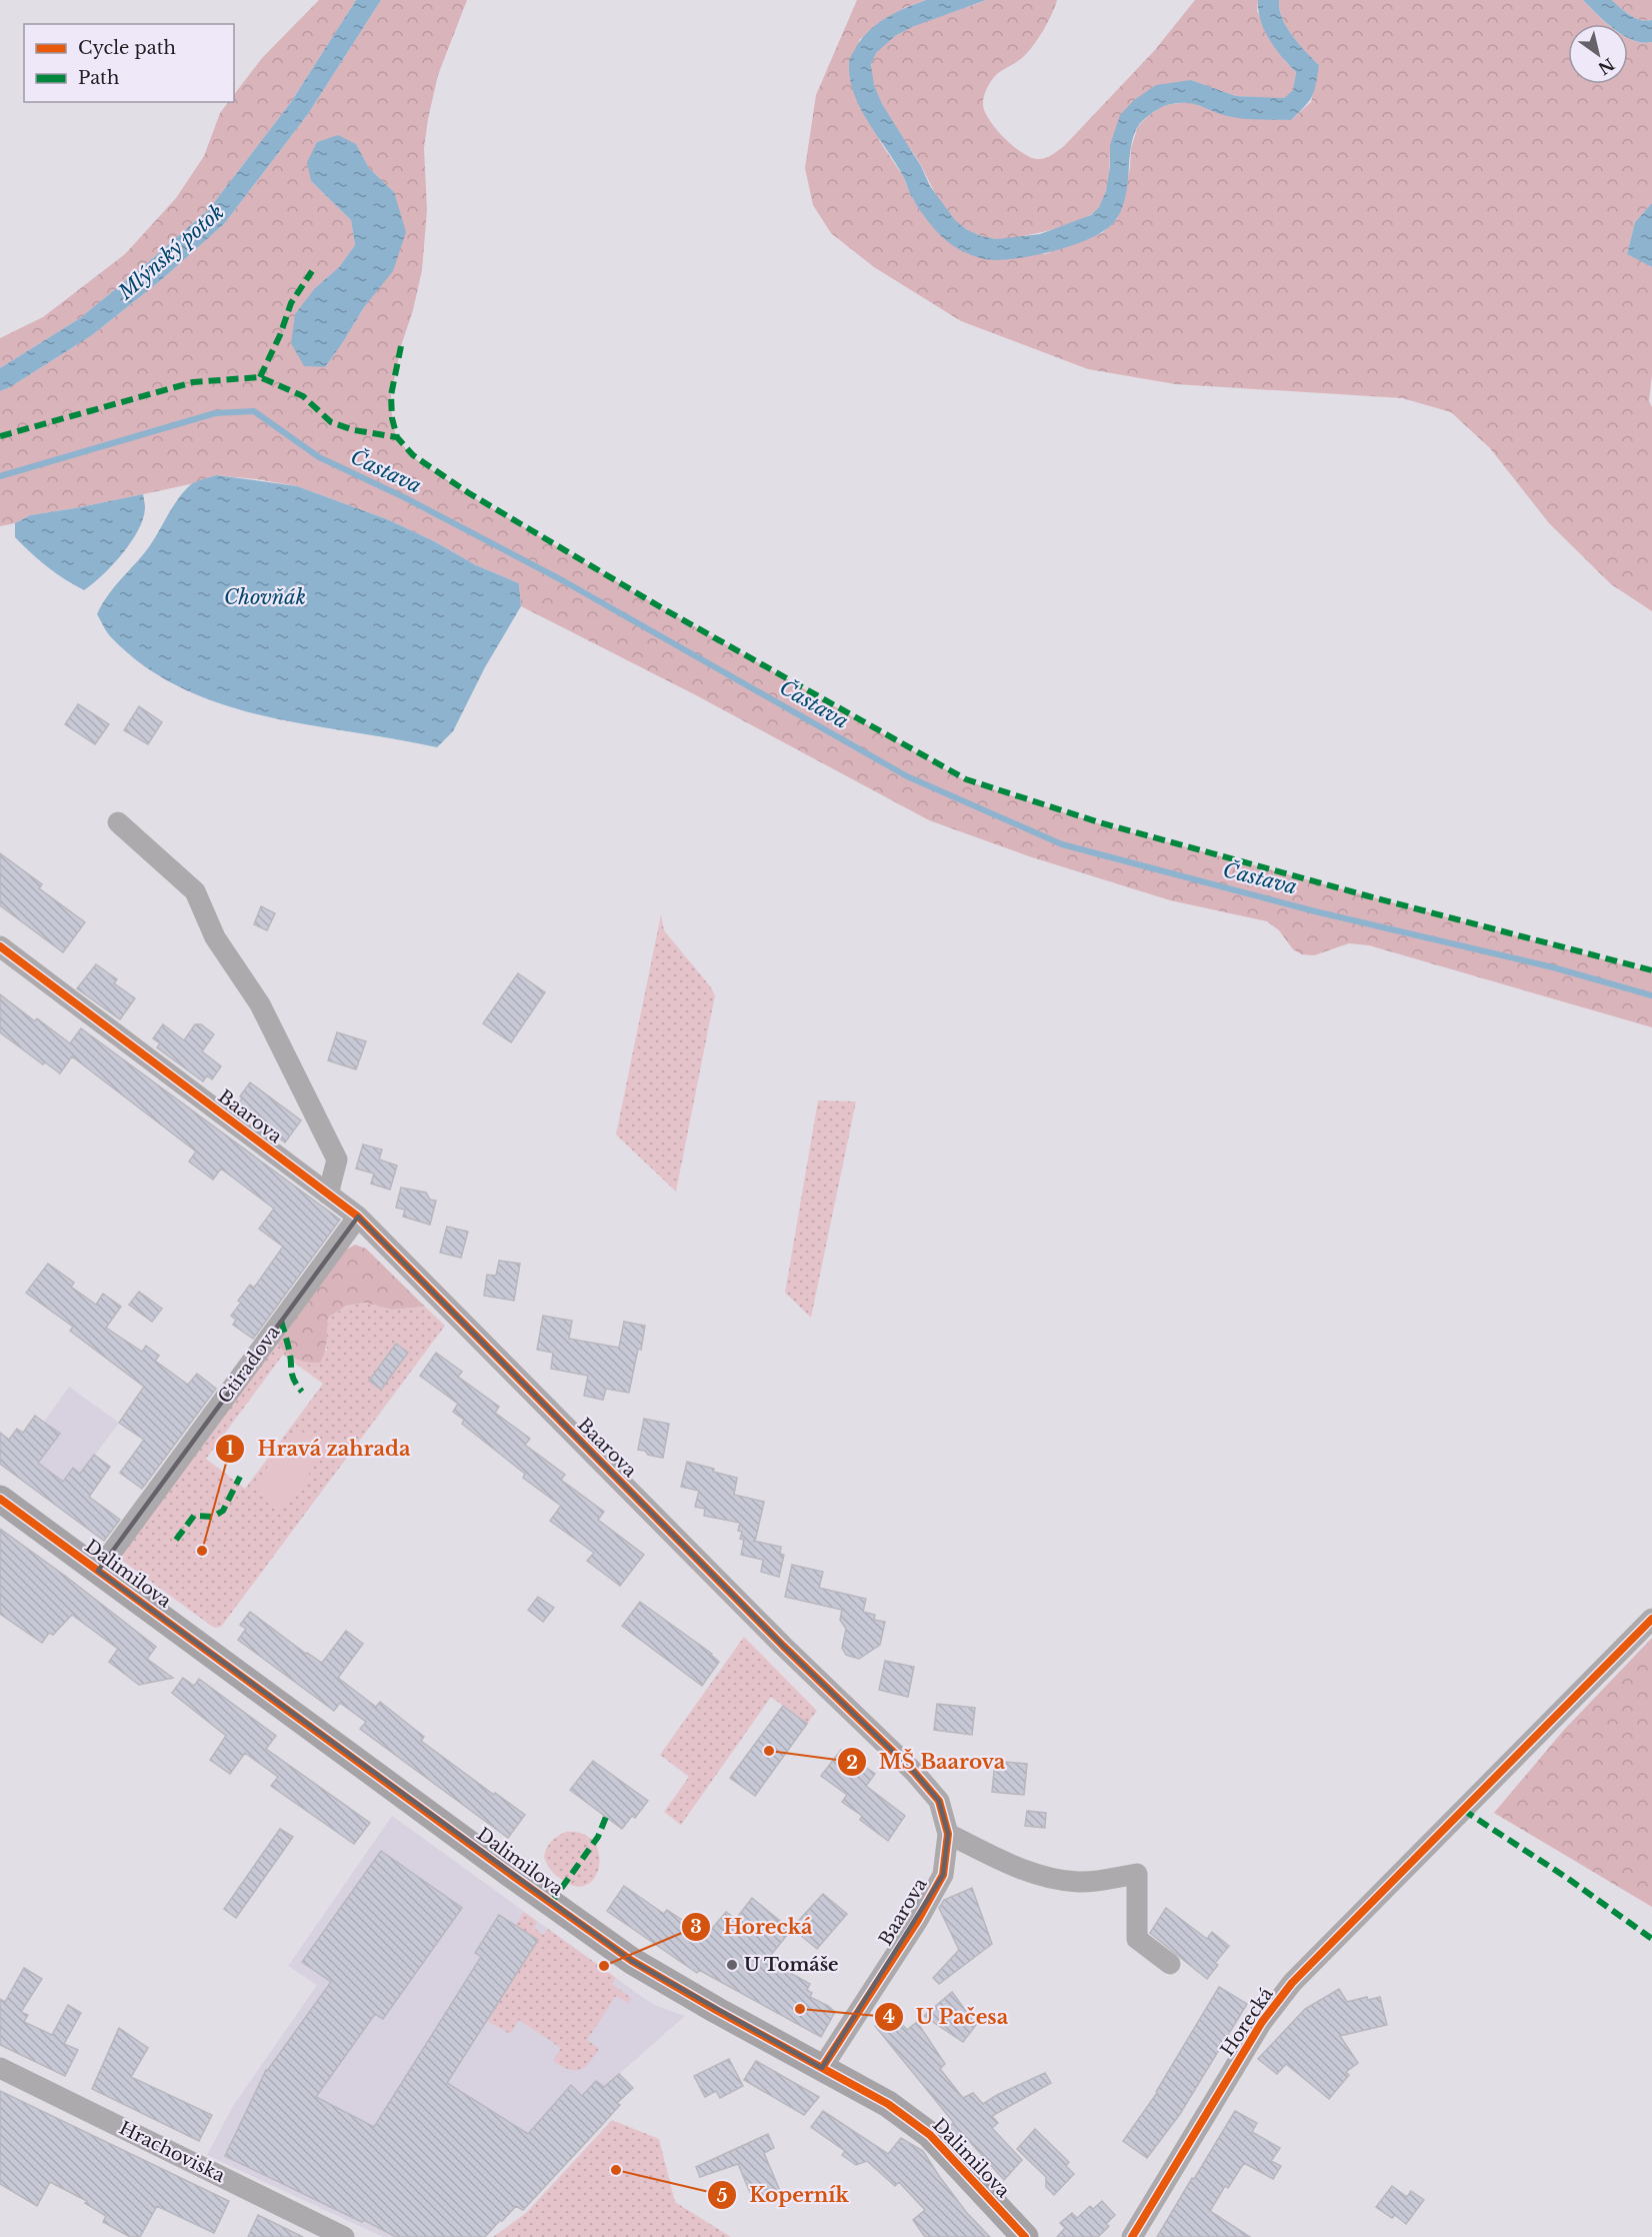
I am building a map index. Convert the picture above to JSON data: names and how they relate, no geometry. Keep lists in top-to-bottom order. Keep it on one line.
{"streets":{"main road":["Dalimilova"],"street":["Baarova","Ctiradova","Horecká","Hrachoviska"]},"crossings":[["Baarova","Ctiradova"],["Baarova","Dalimilova"],["Ctiradova","Dalimilova"]],"water":["Mlýnský potok","Častava","Chovňák"],"places":["Hravá zahrada","MŠ Baarova","U Tomáše","Horecká","U Pačesa","Koperník"],"legend":["Cycle path","Path"],"north":"bottom right"}
